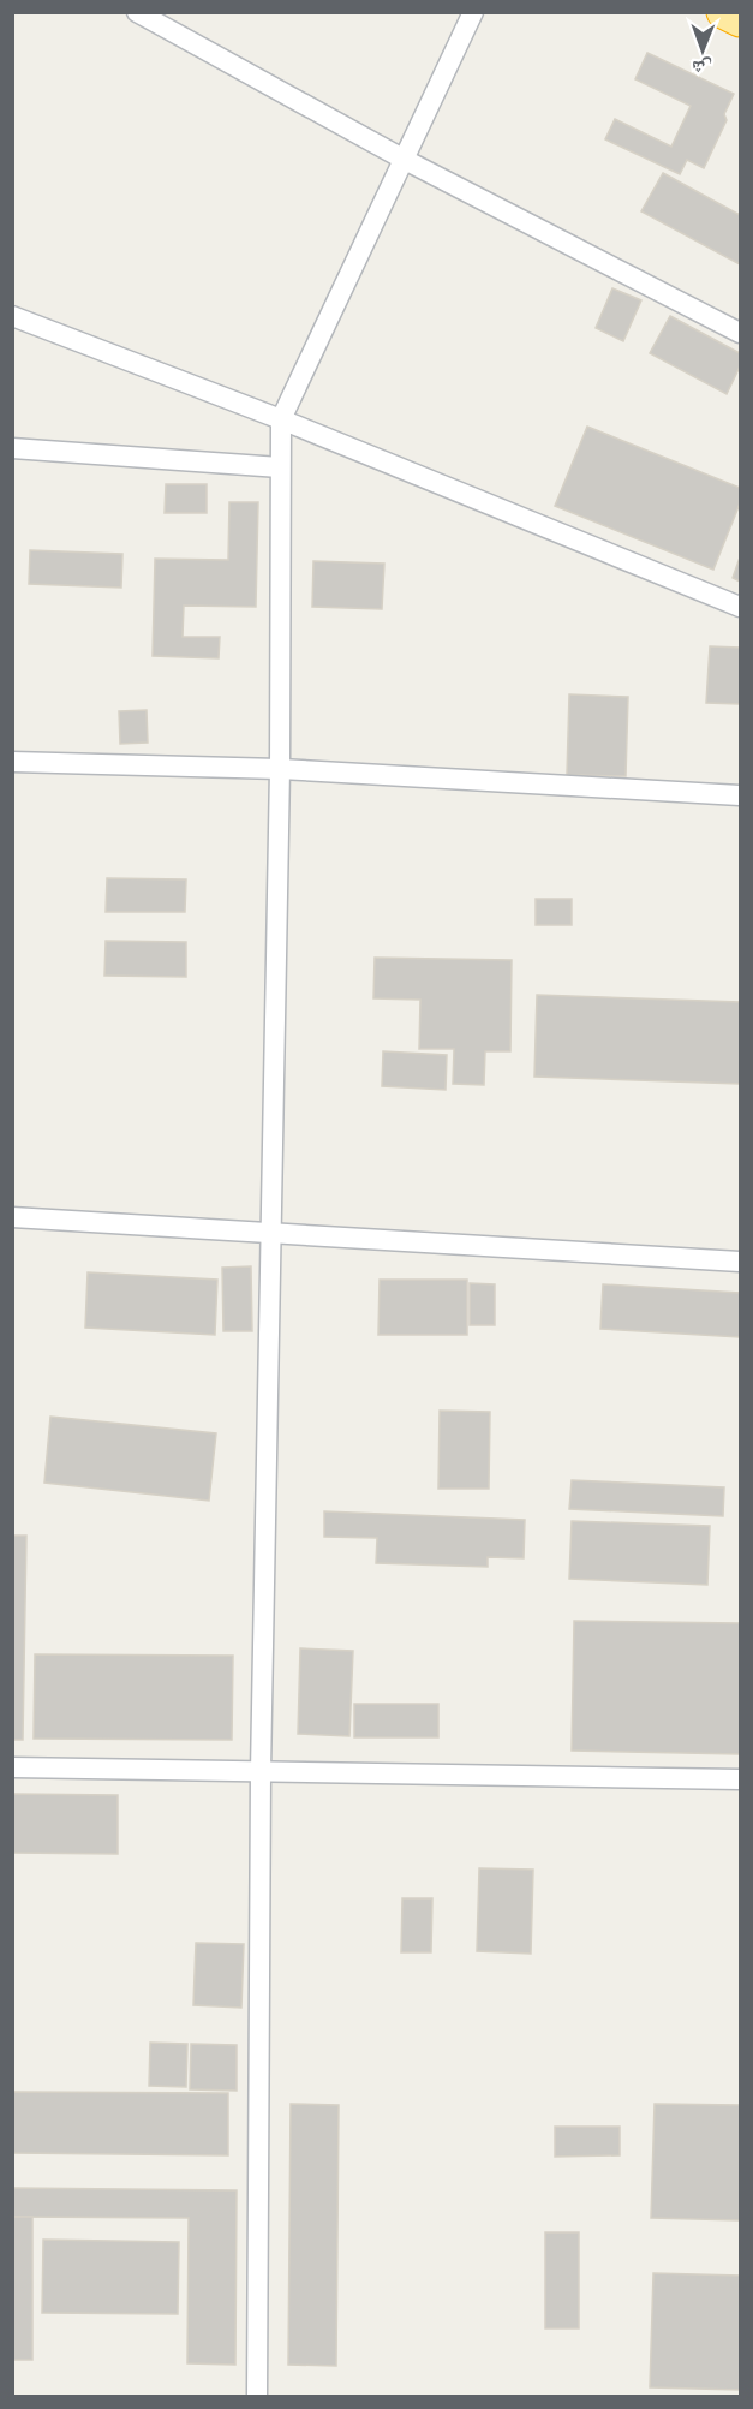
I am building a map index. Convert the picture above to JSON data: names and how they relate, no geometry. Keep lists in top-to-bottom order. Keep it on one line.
{"north":"bottom"}
